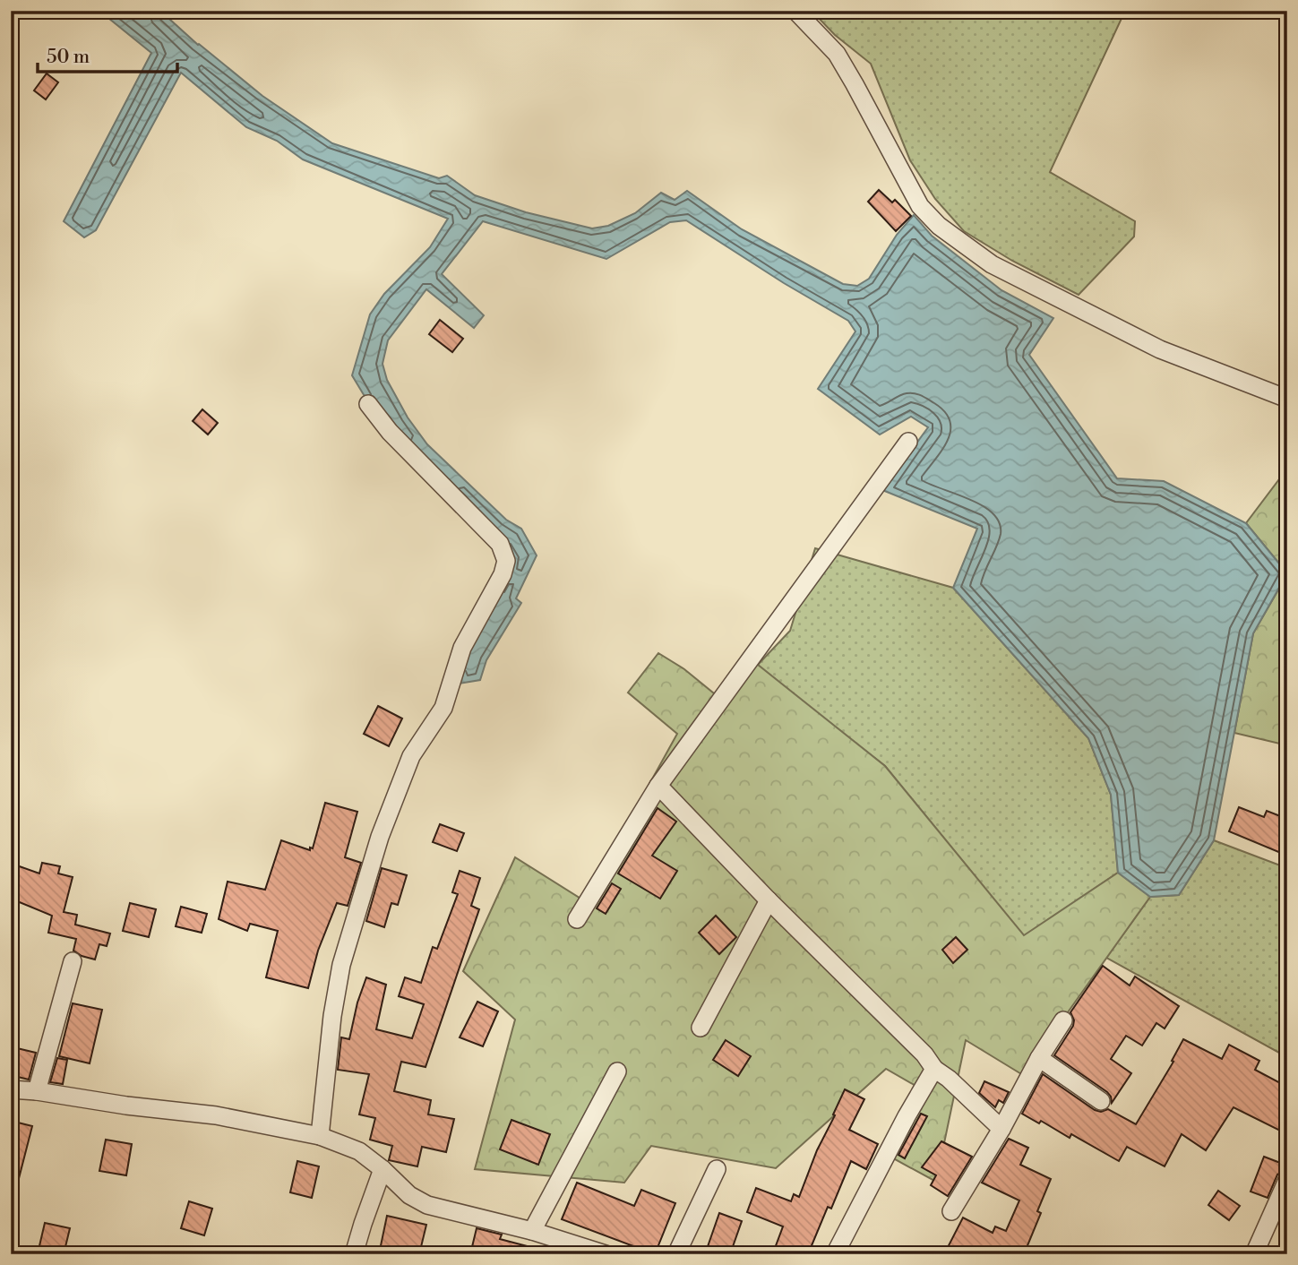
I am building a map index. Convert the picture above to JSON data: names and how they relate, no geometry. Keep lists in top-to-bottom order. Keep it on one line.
{"scale_bar":"50 m"}
